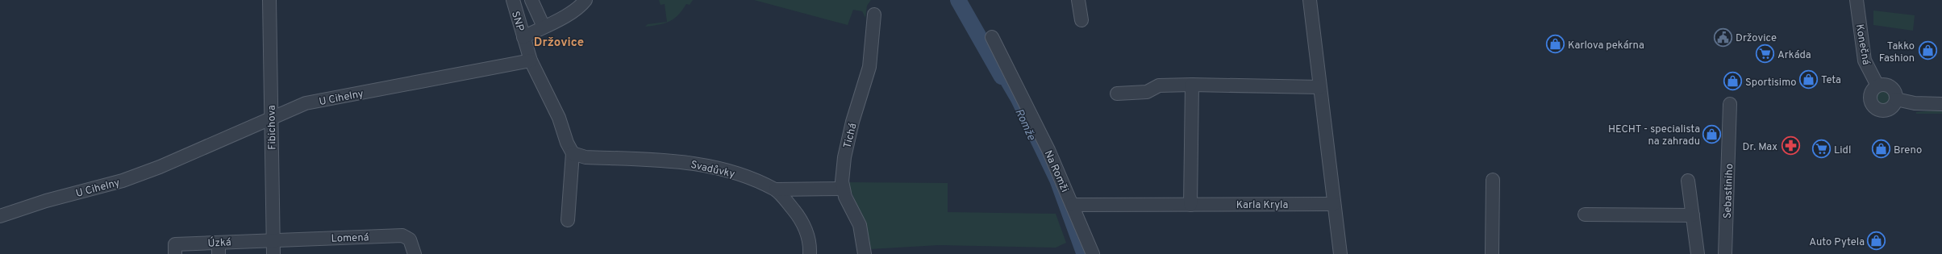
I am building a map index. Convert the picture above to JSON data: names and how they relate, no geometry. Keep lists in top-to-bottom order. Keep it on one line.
{"streets":{"street":["SNP","Konečná","U Cihelny","Fibichova","Tichá","Svadůvky","Na Romži","Sebastiniho","Karla Kryla","Lomená","Úzká"]},"crossings":[["SNP","U Cihelny"],["U Cihelny","Fibichova"],["Fibichova","Lomená"],["Fibichova","Úzká"],["Na Romži","Karla Kryla"],["Lomená","Úzká"]],"districts":["Držovice"],"water":["Romže"],"places":{"public building":["Držovice"],"shop":["Karlova pekárna","Takko Fashion","Teta","Sportisimo","HECHT - specialista na zahradu","Breno","Auto Pytela"],"supermarket":["Arkáda","Lidl"],"pharmacy":["Dr. Max"]}}
